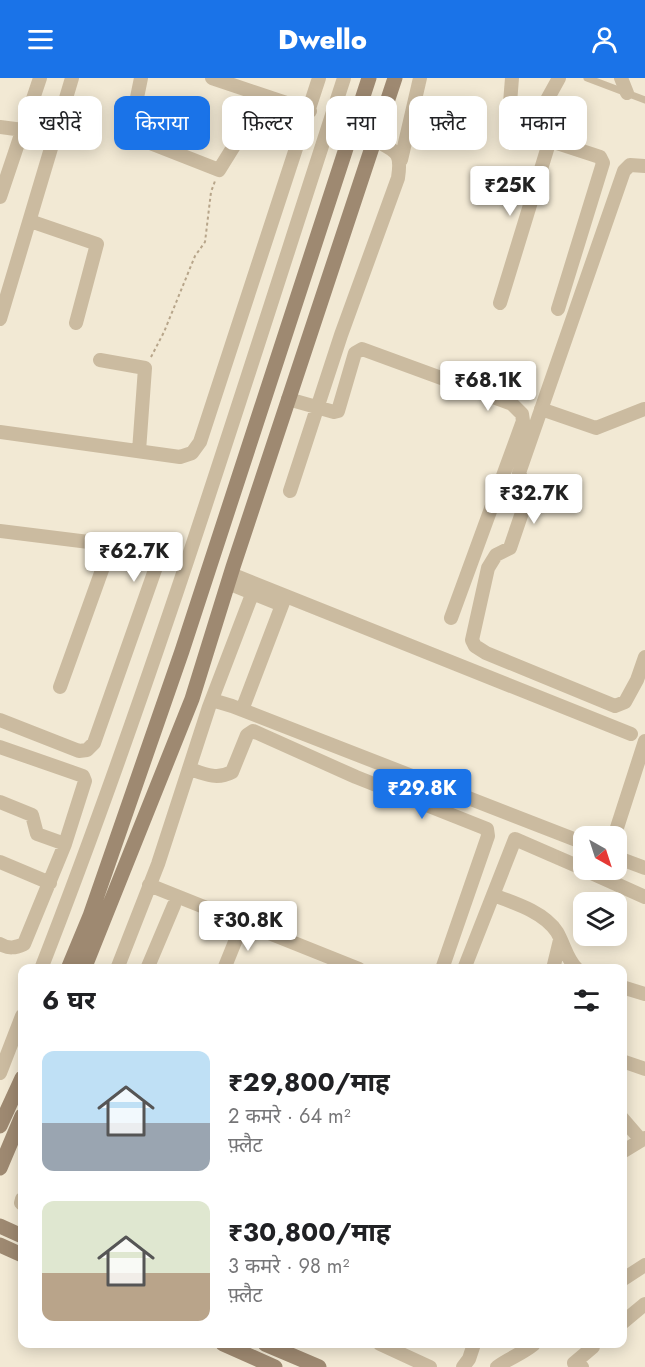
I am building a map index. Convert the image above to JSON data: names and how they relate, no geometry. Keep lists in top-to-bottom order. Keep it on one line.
{"north":"bottom right","page":{"header":"Dwello","chip":["खरीदें","किराया","फ़िल्टर","नया","फ़्लैट","मकान"],"price":["₹25K","₹68.1K","₹32.7K","₹62.7K","₹29.8K","₹30.8K"],"heading":"6 घर","list":[{"name":"₹29,800/माह","note":"2 कमरे · 64 m² · फ़्लैट"},{"name":"₹30,800/माह","note":"3 कमरे · 98 m² · फ़्लैट"}]}}
